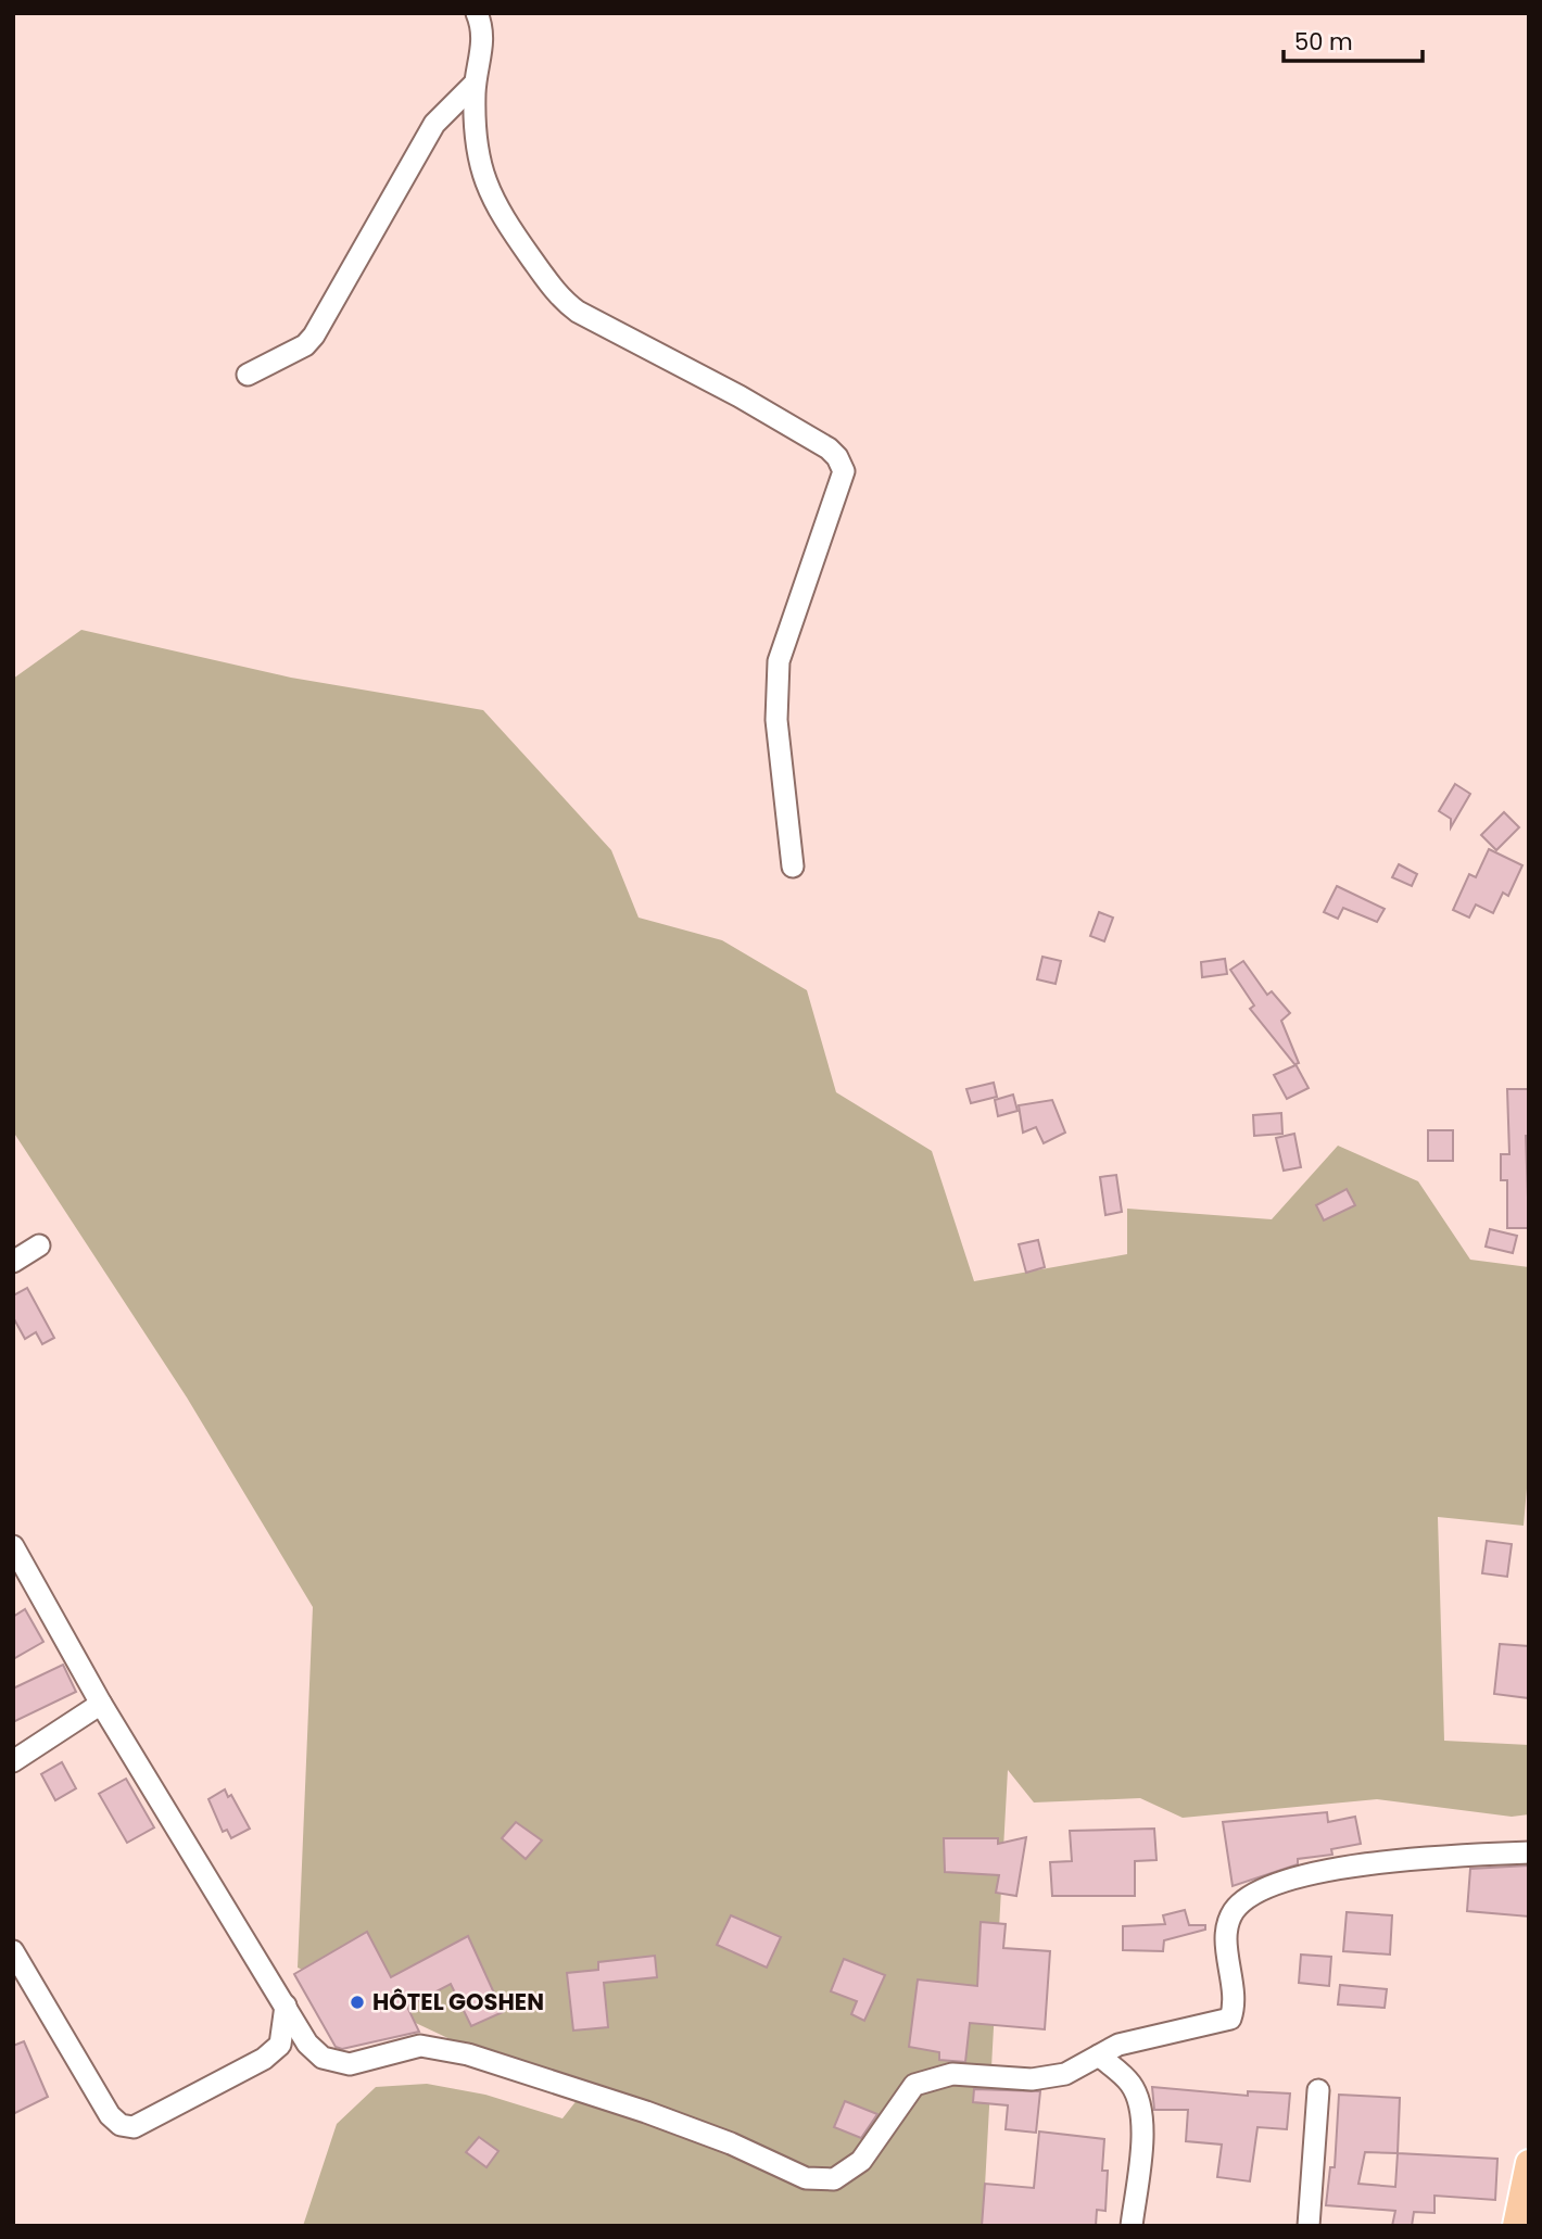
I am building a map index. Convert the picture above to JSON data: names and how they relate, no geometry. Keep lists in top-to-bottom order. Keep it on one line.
{"places":["HÔTEL GOSHEN"],"scale_bar":"50 m"}
